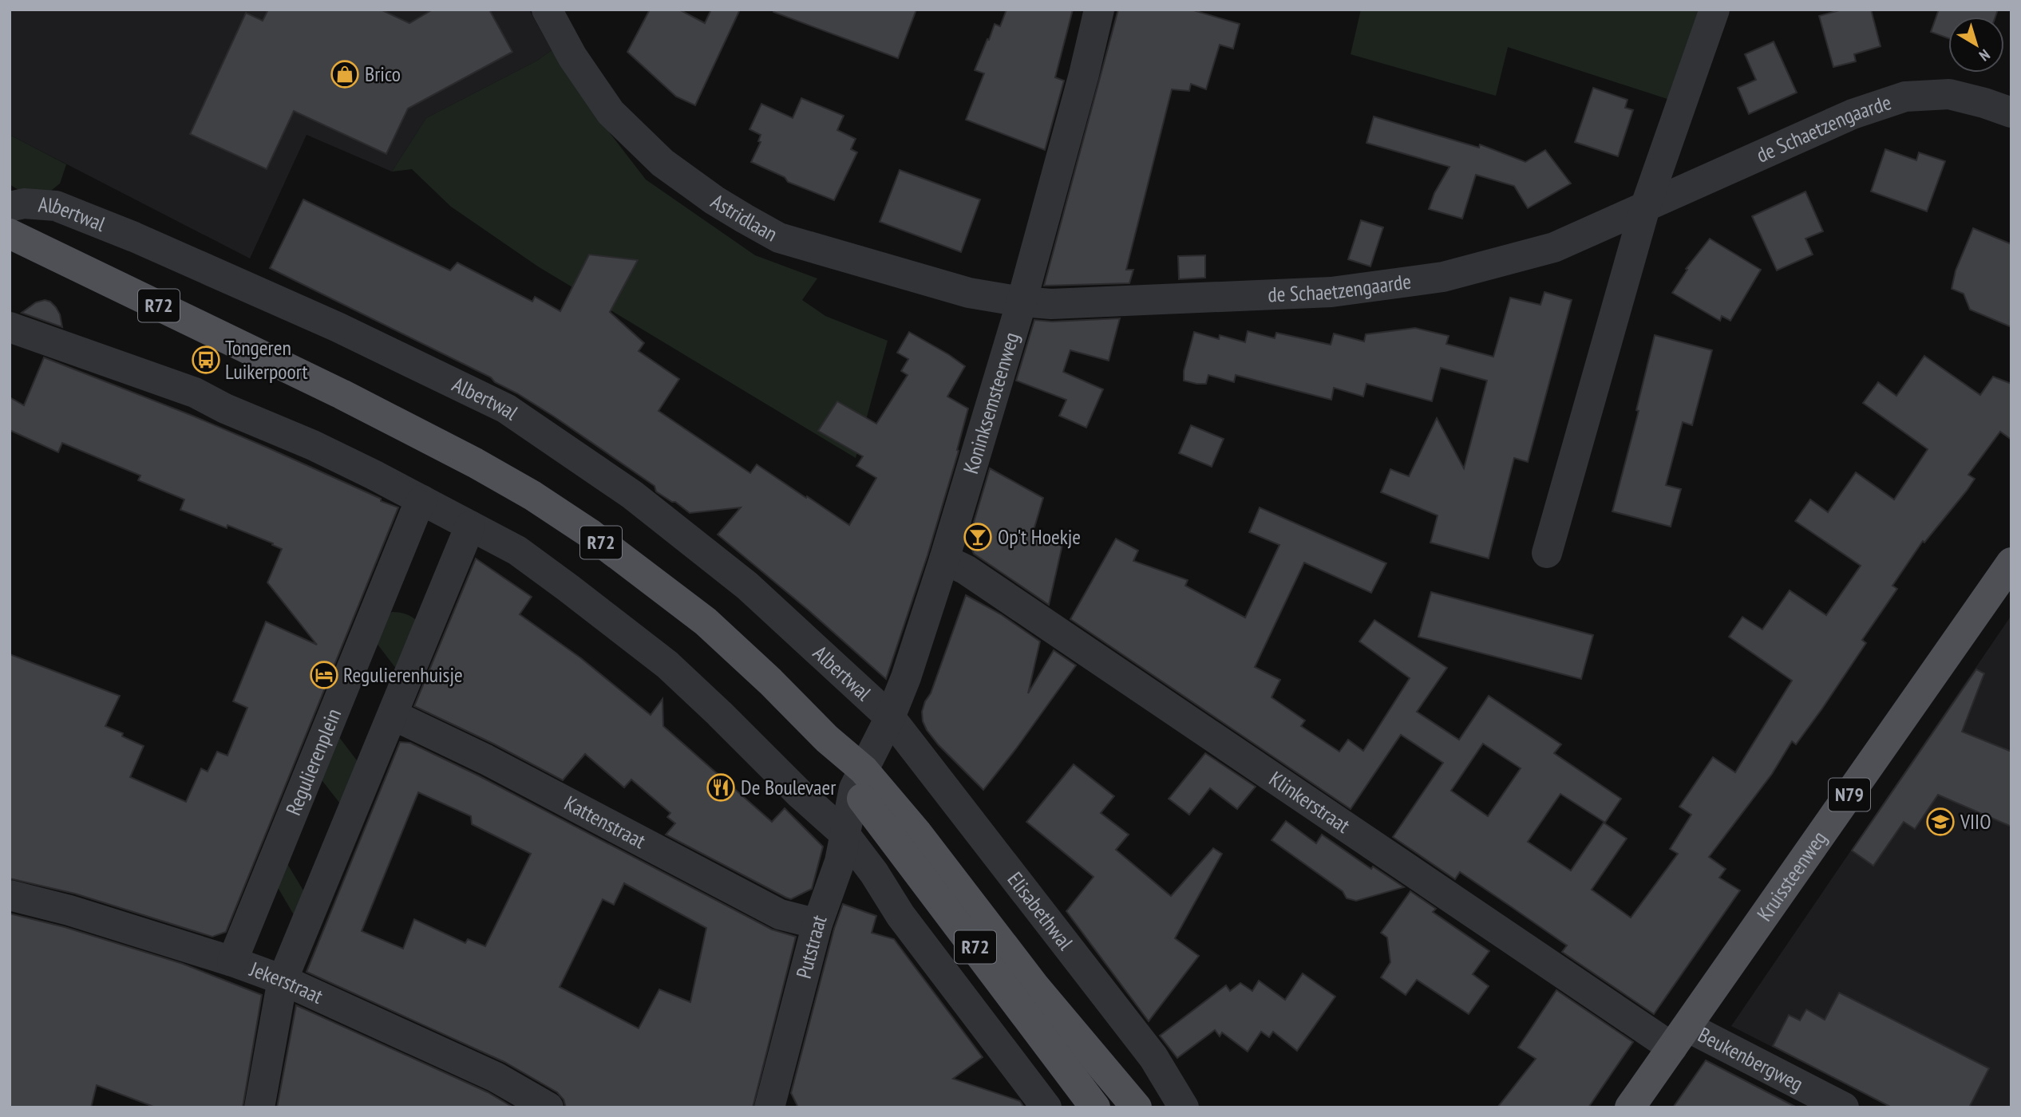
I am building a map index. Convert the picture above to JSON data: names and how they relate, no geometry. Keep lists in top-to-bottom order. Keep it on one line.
{"streets":{"main road":["Albertwal","R72","N79","Kruissteenweg"],"street":["de Schaetzengaarde","Astridlaan","Koninksemsteenweg","Regulierenplein","Klinkerstraat","Kattenstraat","Elisabethwal","Putstraat","Jekerstraat","Beukenbergweg"]},"crossings":[["de Schaetzengaarde","Astridlaan"],["de Schaetzengaarde","Koninksemsteenweg"],["Astridlaan","Koninksemsteenweg"],["Albertwal","R72"],["Albertwal","Koninksemsteenweg"],["Albertwal","Elisabethwal"],["Albertwal","Putstraat"],["R72","Koninksemsteenweg"],["R72","Putstraat"],["Koninksemsteenweg","Klinkerstraat"],["Koninksemsteenweg","Elisabethwal"],["Koninksemsteenweg","Putstraat"],["Regulierenplein","Jekerstraat"],["Klinkerstraat","Kruissteenweg"],["Klinkerstraat","Beukenbergweg"],["Kattenstraat","Putstraat"],["Kruissteenweg","Beukenbergweg"]],"places":{"shop":["Brico"],"bus stop":["Tongeren Luikerpoort"],"bar":["Op't Hoekje"],"hotel":["Regulierenhuisje"],"restaurant":["De Boulevaer"],"school or university":["VIIO"]},"north":"bottom right"}
